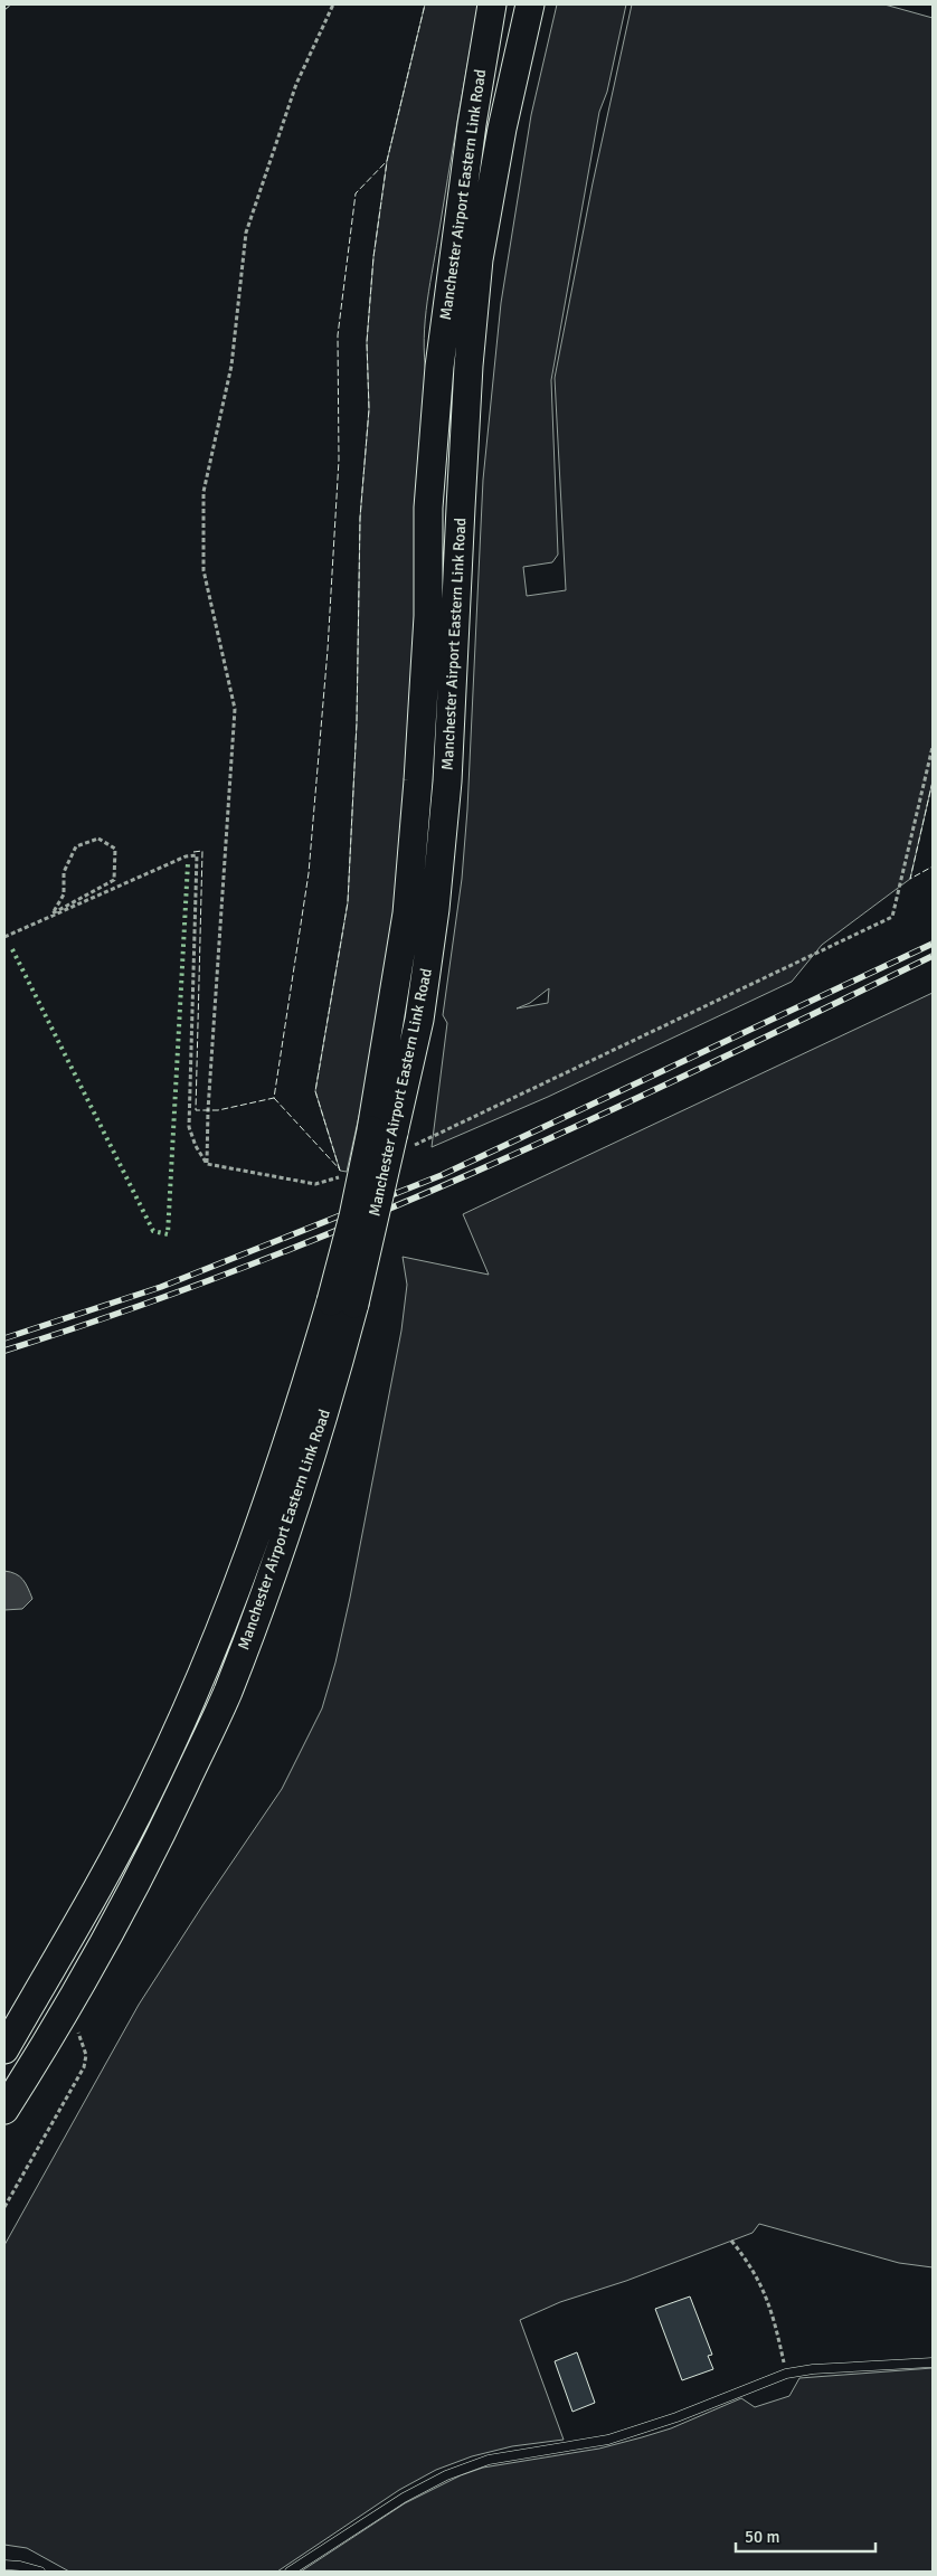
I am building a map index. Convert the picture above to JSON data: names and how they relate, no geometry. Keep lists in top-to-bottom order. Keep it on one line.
{"streets":{"highway":["Manchester Airport Eastern Link Road"]},"scale_bar":"50 m"}
